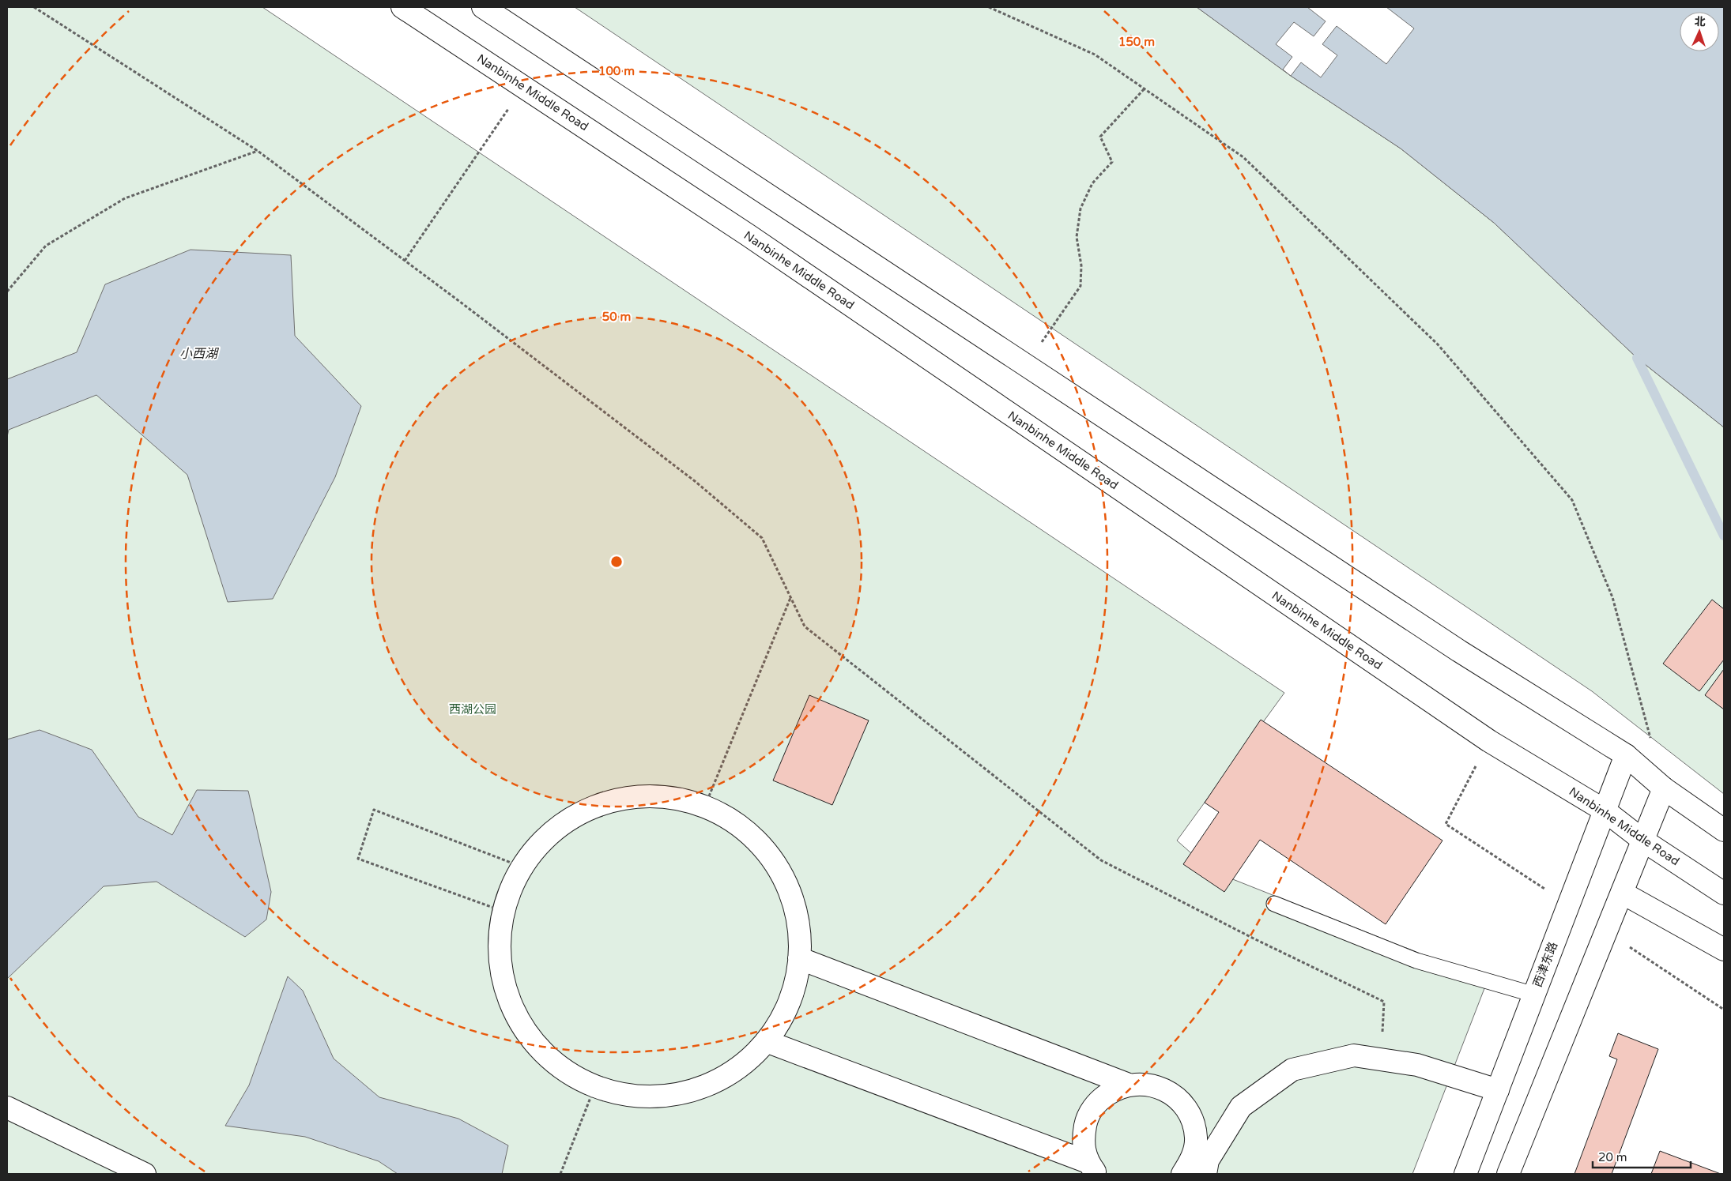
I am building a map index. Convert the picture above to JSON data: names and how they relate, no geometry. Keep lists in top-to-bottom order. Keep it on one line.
{"streets":{"main road":["Nanbinhe Middle Road","西津东路"]},"crossings":[["Nanbinhe Middle Road","西津东路"]],"water":["小西湖"],"parks":["西湖公园"],"scale_bar":"20 m","north":"top","rings":["150 m","100 m","50 m"]}
